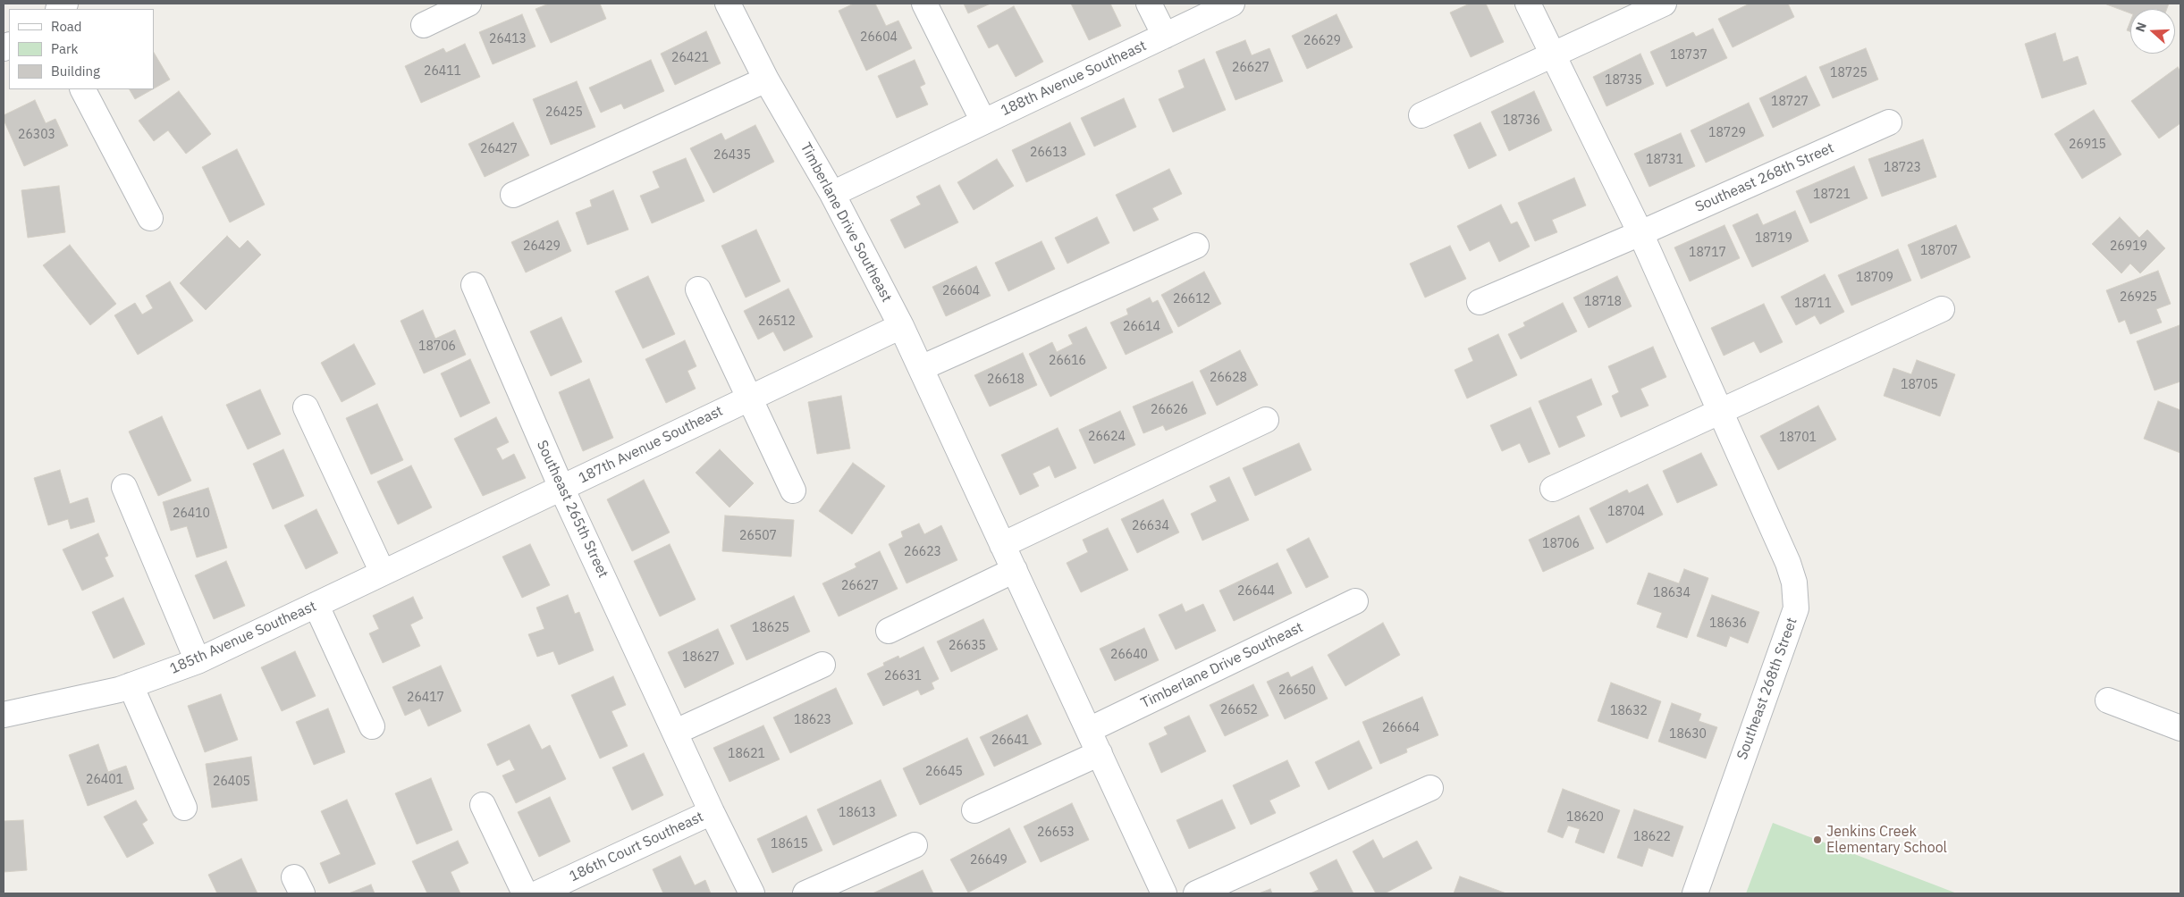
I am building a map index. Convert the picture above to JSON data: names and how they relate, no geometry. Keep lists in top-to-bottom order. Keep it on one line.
{"streets":{"street":["188th Avenue Southeast","Southeast 268th Street","Timberlane Drive Southeast","187th Avenue Southeast","Southeast 265th Street","185th Avenue Southeast","186th Court Southeast"]},"crossings":[["188th Avenue Southeast","Timberlane Drive Southeast"],["Timberlane Drive Southeast","187th Avenue Southeast"],["187th Avenue Southeast","Southeast 265th Street"],["187th Avenue Southeast","185th Avenue Southeast"],["Southeast 265th Street","186th Court Southeast"]],"places":["Jenkins Creek Elementary School"],"house_numbers":["26604","26413","26629","18737","26421","26627","26411","18725","18735","18727","26425","18736","18729","26303","26915","26427","26613","26435","18731","18723","18721","18719","26429","26919","18707","18717","18709","26604","26925","26612","18718","18711","26512","26614","18706","26616","26628","26618","18705","26626","26624","18701","18704","26410","26634","26507","18706","26623","26627","26644","18634","18636","18625","26635","26640","18627","26631","26650","26417","26652","18632","18623","26664","18630","26641","18621","26645","26401","26405","18613","18620","26653","18622","18615","26649"],"legend":["Road","Park","Building"],"north":"left"}
